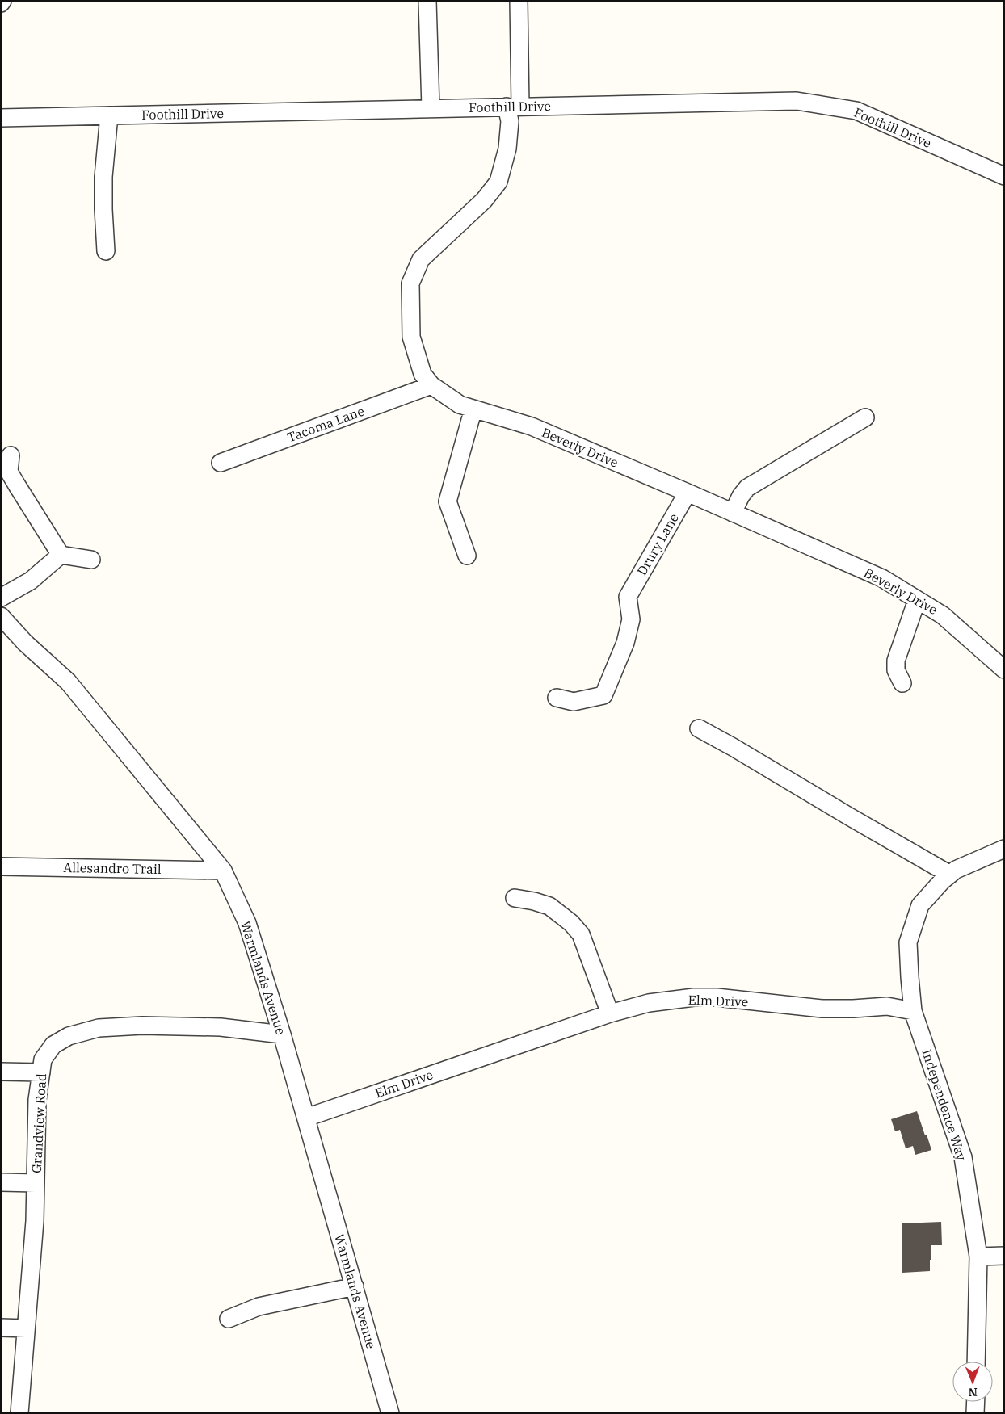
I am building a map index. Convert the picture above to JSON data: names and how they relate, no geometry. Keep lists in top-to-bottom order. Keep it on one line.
{"streets":{"street":["Foothill Drive","Tacoma Lane","Beverly Drive","Drury Lane","Allesandro Trail","Warmlands Avenue","Elm Drive","Independence Way","Grandview Road"]},"crossings":[["Foothill Drive","Beverly Drive"],["Tacoma Lane","Beverly Drive"],["Beverly Drive","Drury Lane"],["Allesandro Trail","Warmlands Avenue"],["Warmlands Avenue","Elm Drive"],["Warmlands Avenue","Grandview Road"],["Elm Drive","Independence Way"]],"north":"bottom"}
